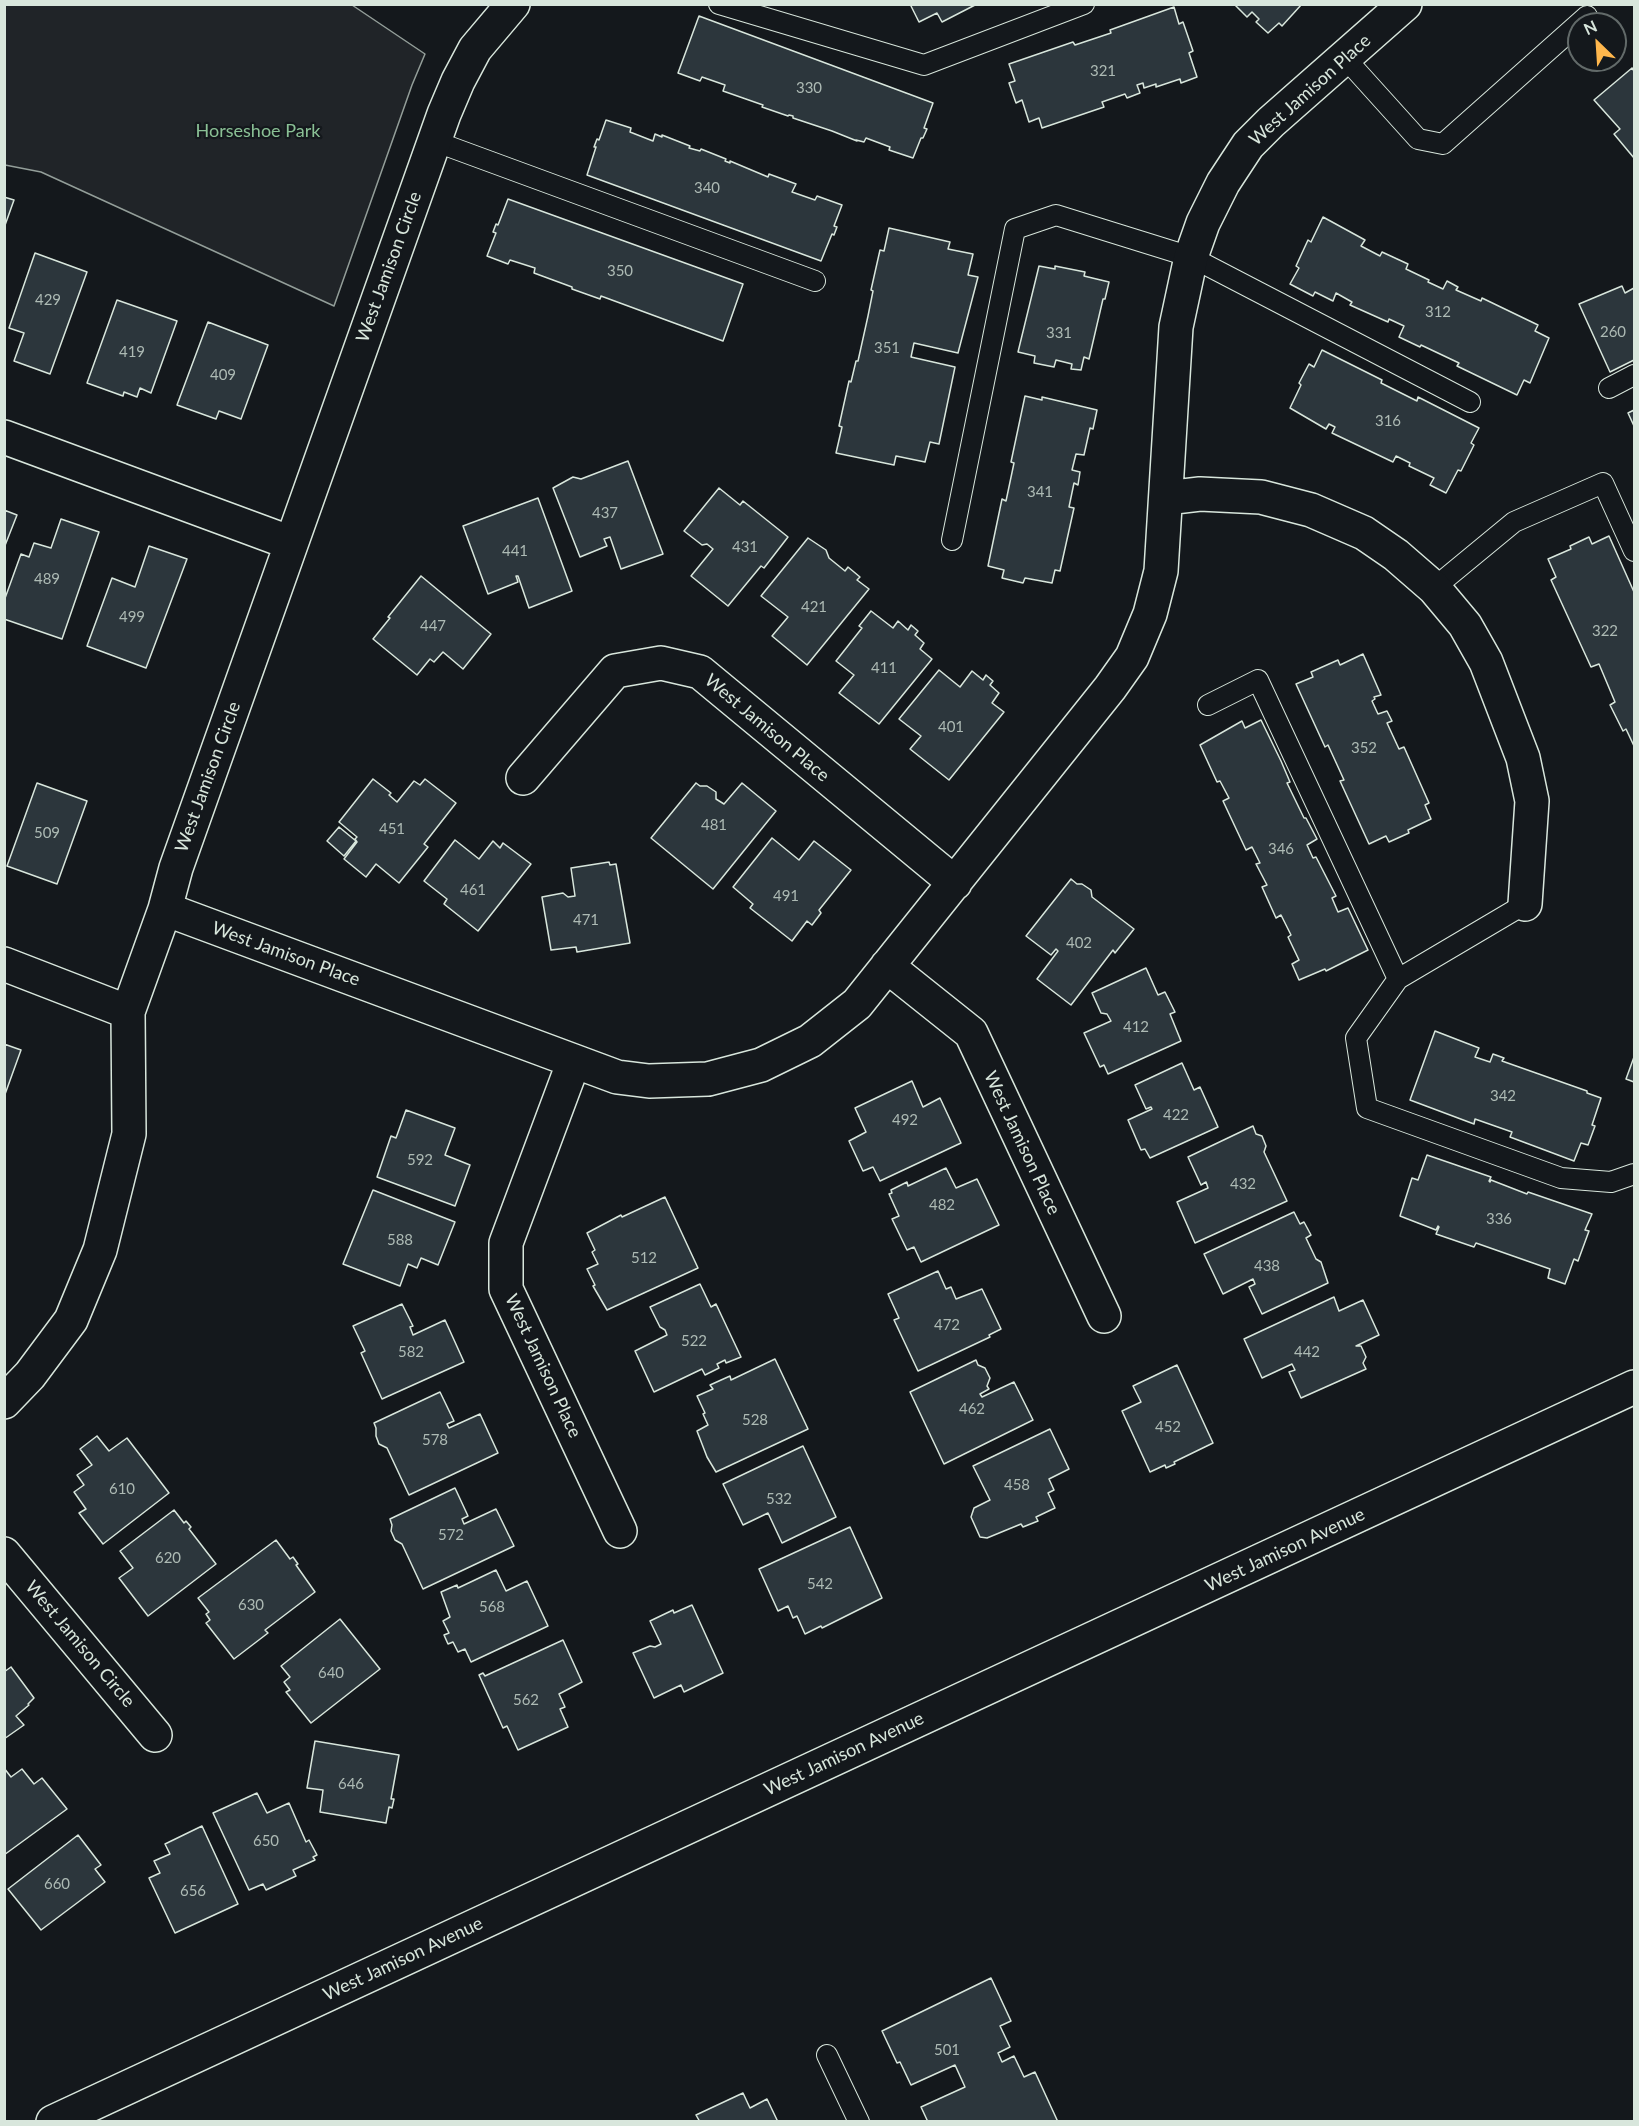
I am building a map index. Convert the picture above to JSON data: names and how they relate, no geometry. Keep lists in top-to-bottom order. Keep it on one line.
{"streets":{"street":["West Jamison Place","West Jamison Circle","West Jamison Avenue"]},"crossings":[["West Jamison Place","West Jamison Circle"]],"parks":["Horseshoe Park"],"house_numbers":["321","330","340","350","429","312","260","331","351","419","409","316","341","437","431","441","489","421","499","447","322","411","401","352","481","451","509","346","461","491","471","402","412","342","422","492","592","432","482","336","588","512","438","472","522","582","442","462","528","452","578","458","610","532","572","620","542","630","568","640","562","646","650","660","656","501"],"north":"top left"}
